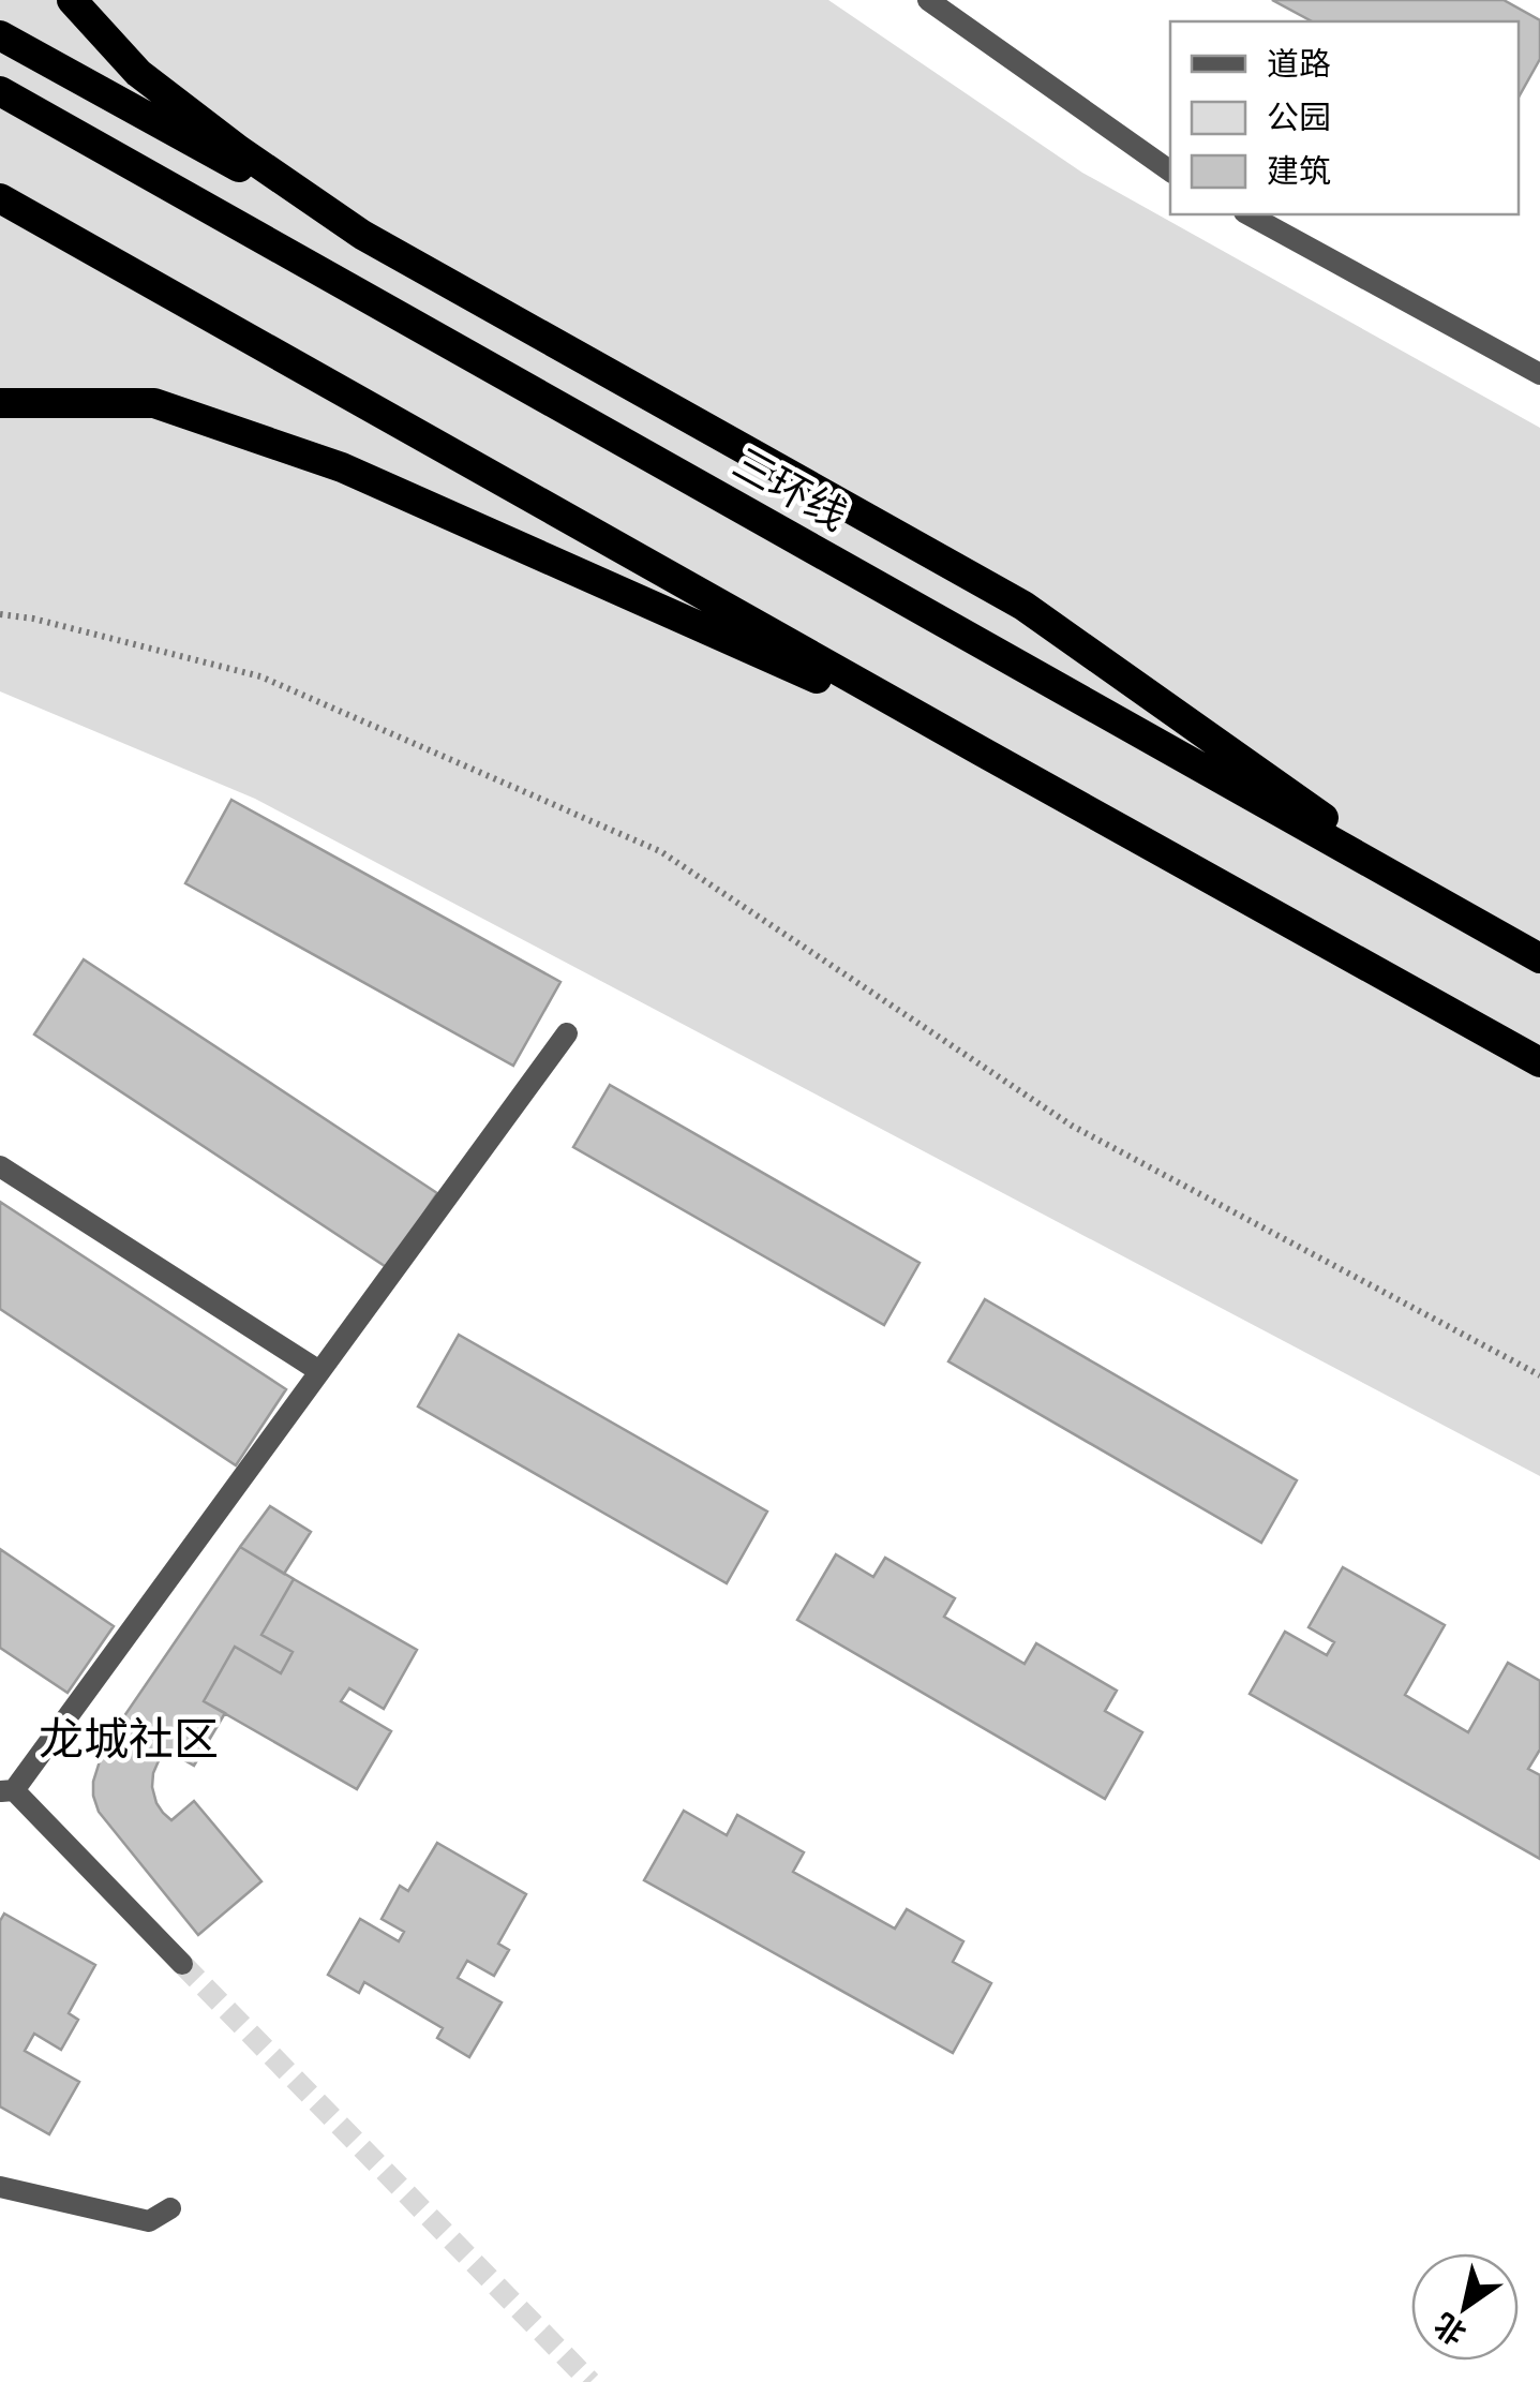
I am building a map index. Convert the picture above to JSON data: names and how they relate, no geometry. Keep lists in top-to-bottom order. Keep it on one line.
{"streets":{"highway":["三环线"]},"districts":["龙城社区"],"legend":["道路","公园","建筑"],"north":"bottom left"}
